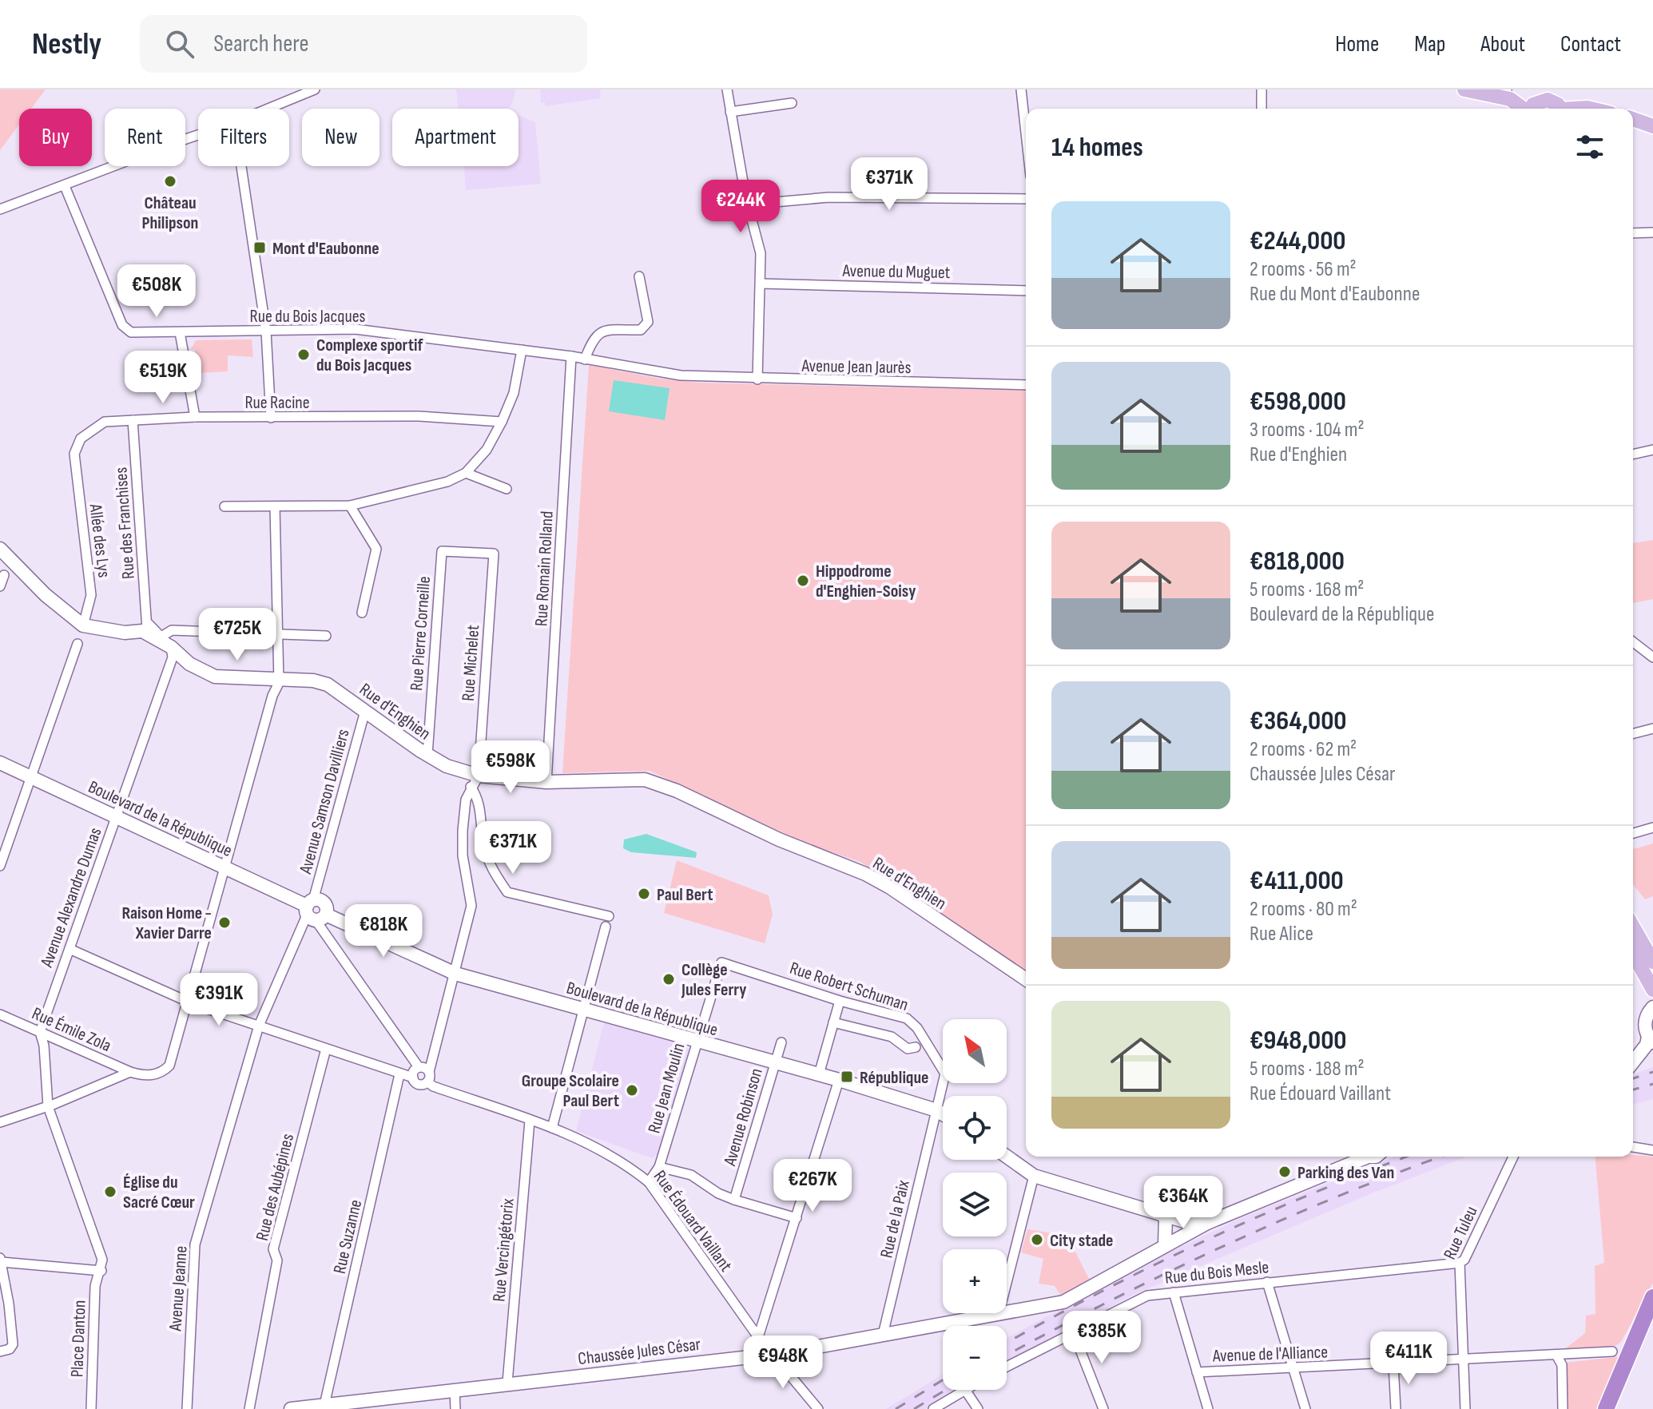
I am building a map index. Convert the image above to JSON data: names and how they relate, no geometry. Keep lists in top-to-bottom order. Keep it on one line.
{"streets":{"street":["Avenue du Muguet","Rue du Bois Jacques","Avenue Jean Jaurès","Rue Racine","Rue des Franchises","Allée des Lys","Rue Romain Rolland","Rue Pierre Corneille","Rue Michelet","Rue d'Enghien","Avenue Samson Davilliers","Boulevard de la République","Avenue Alexandre Dumas","Rue Robert Schuman","Rue Émile Zola","Rue Jean Moulin","Avenue Robinson","Rue des Aubépines","Rue de la Paix","Rue Édouard Vaillant","Rue Tuleu","Rue Suzanne","Rue Vercingétorix","Rue du Bois Mesle","Avenue Jeanne","Place Danton","Chaussée Jules César","Avenue de l'Alliance"]},"crossings":[["Rue du Bois Jacques","Avenue Jean Jaurès"],["Rue du Bois Jacques","Rue Romain Rolland"],["Rue Racine","Rue des Franchises"],["Rue Racine","Allée des Lys"],["Rue des Franchises","Rue d'Enghien"],["Allée des Lys","Rue d'Enghien"],["Rue Romain Rolland","Rue d'Enghien"],["Rue Pierre Corneille","Rue Michelet"],["Rue Pierre Corneille","Rue d'Enghien"],["Rue Michelet","Rue d'Enghien"],["Rue Michelet","Boulevard de la République"],["Rue Michelet","Rue Édouard Vaillant"],["Rue d'Enghien","Avenue Samson Davilliers"],["Rue d'Enghien","Avenue Alexandre Dumas"],["Avenue Samson Davilliers","Boulevard de la République"],["Avenue Samson Davilliers","Avenue Jeanne"],["Boulevard de la République","Avenue Alexandre Dumas"],["Boulevard de la République","Rue Robert Schuman"],["Boulevard de la République","Rue Jean Moulin"],["Boulevard de la République","Avenue Robinson"],["Boulevard de la République","Rue de la Paix"],["Avenue Alexandre Dumas","Rue Émile Zola"],["Rue Robert Schuman","Rue Jean Moulin"],["Rue Robert Schuman","Rue de la Paix"],["Rue Jean Moulin","Rue Édouard Vaillant"],["Rue de la Paix","Chaussée Jules César"],["Rue Édouard Vaillant","Rue Vercingétorix"],["Rue Édouard Vaillant","Chaussée Jules César"],["Rue Tuleu","Rue du Bois Mesle"],["Rue Tuleu","Avenue de l'Alliance"],["Rue Suzanne","Chaussée Jules César"],["Rue Vercingétorix","Chaussée Jules César"]],"places":{"other":["Château Philipson","Complexe sportif du Bois Jacques","Hippodrome d'Enghien-Soisy","Paul Bert","Raison Home - Xavier Darre","Collège Jules Ferry","Groupe Scolaire Paul Bert","Parking des Van","Église du Sacré Cœur","City stade"],"transit":["Mont d'Eaubonne","République"]},"north":"top left","page":{"header":"Nestly","search":"Search here","nav":["Home","Map","About","Contact"],"chip":["Buy","Rent","Filters","New","Apartment"],"heading":"14 homes","price":["€371K","€244K","€508K","€519K","€725K","€598K","€371K","€818K","€391K","€267K","€364K","€385K","€411K","€948K"],"list":[{"name":"€244,000","note":"2 rooms · 56 m² · Rue du Mont d'Eaubonne"},{"name":"€598,000","note":"3 rooms · 104 m² · Rue d'Enghien"},{"name":"€818,000","note":"5 rooms · 168 m² · Boulevard de la République"},{"name":"€364,000","note":"2 rooms · 62 m² · Chaussée Jules César"},{"name":"€411,000","note":"2 rooms · 80 m² · Rue Alice"},{"name":"€948,000","note":"5 rooms · 188 m² · Rue Édouard Vaillant"}],"map_buttons":["+","−"]}}
